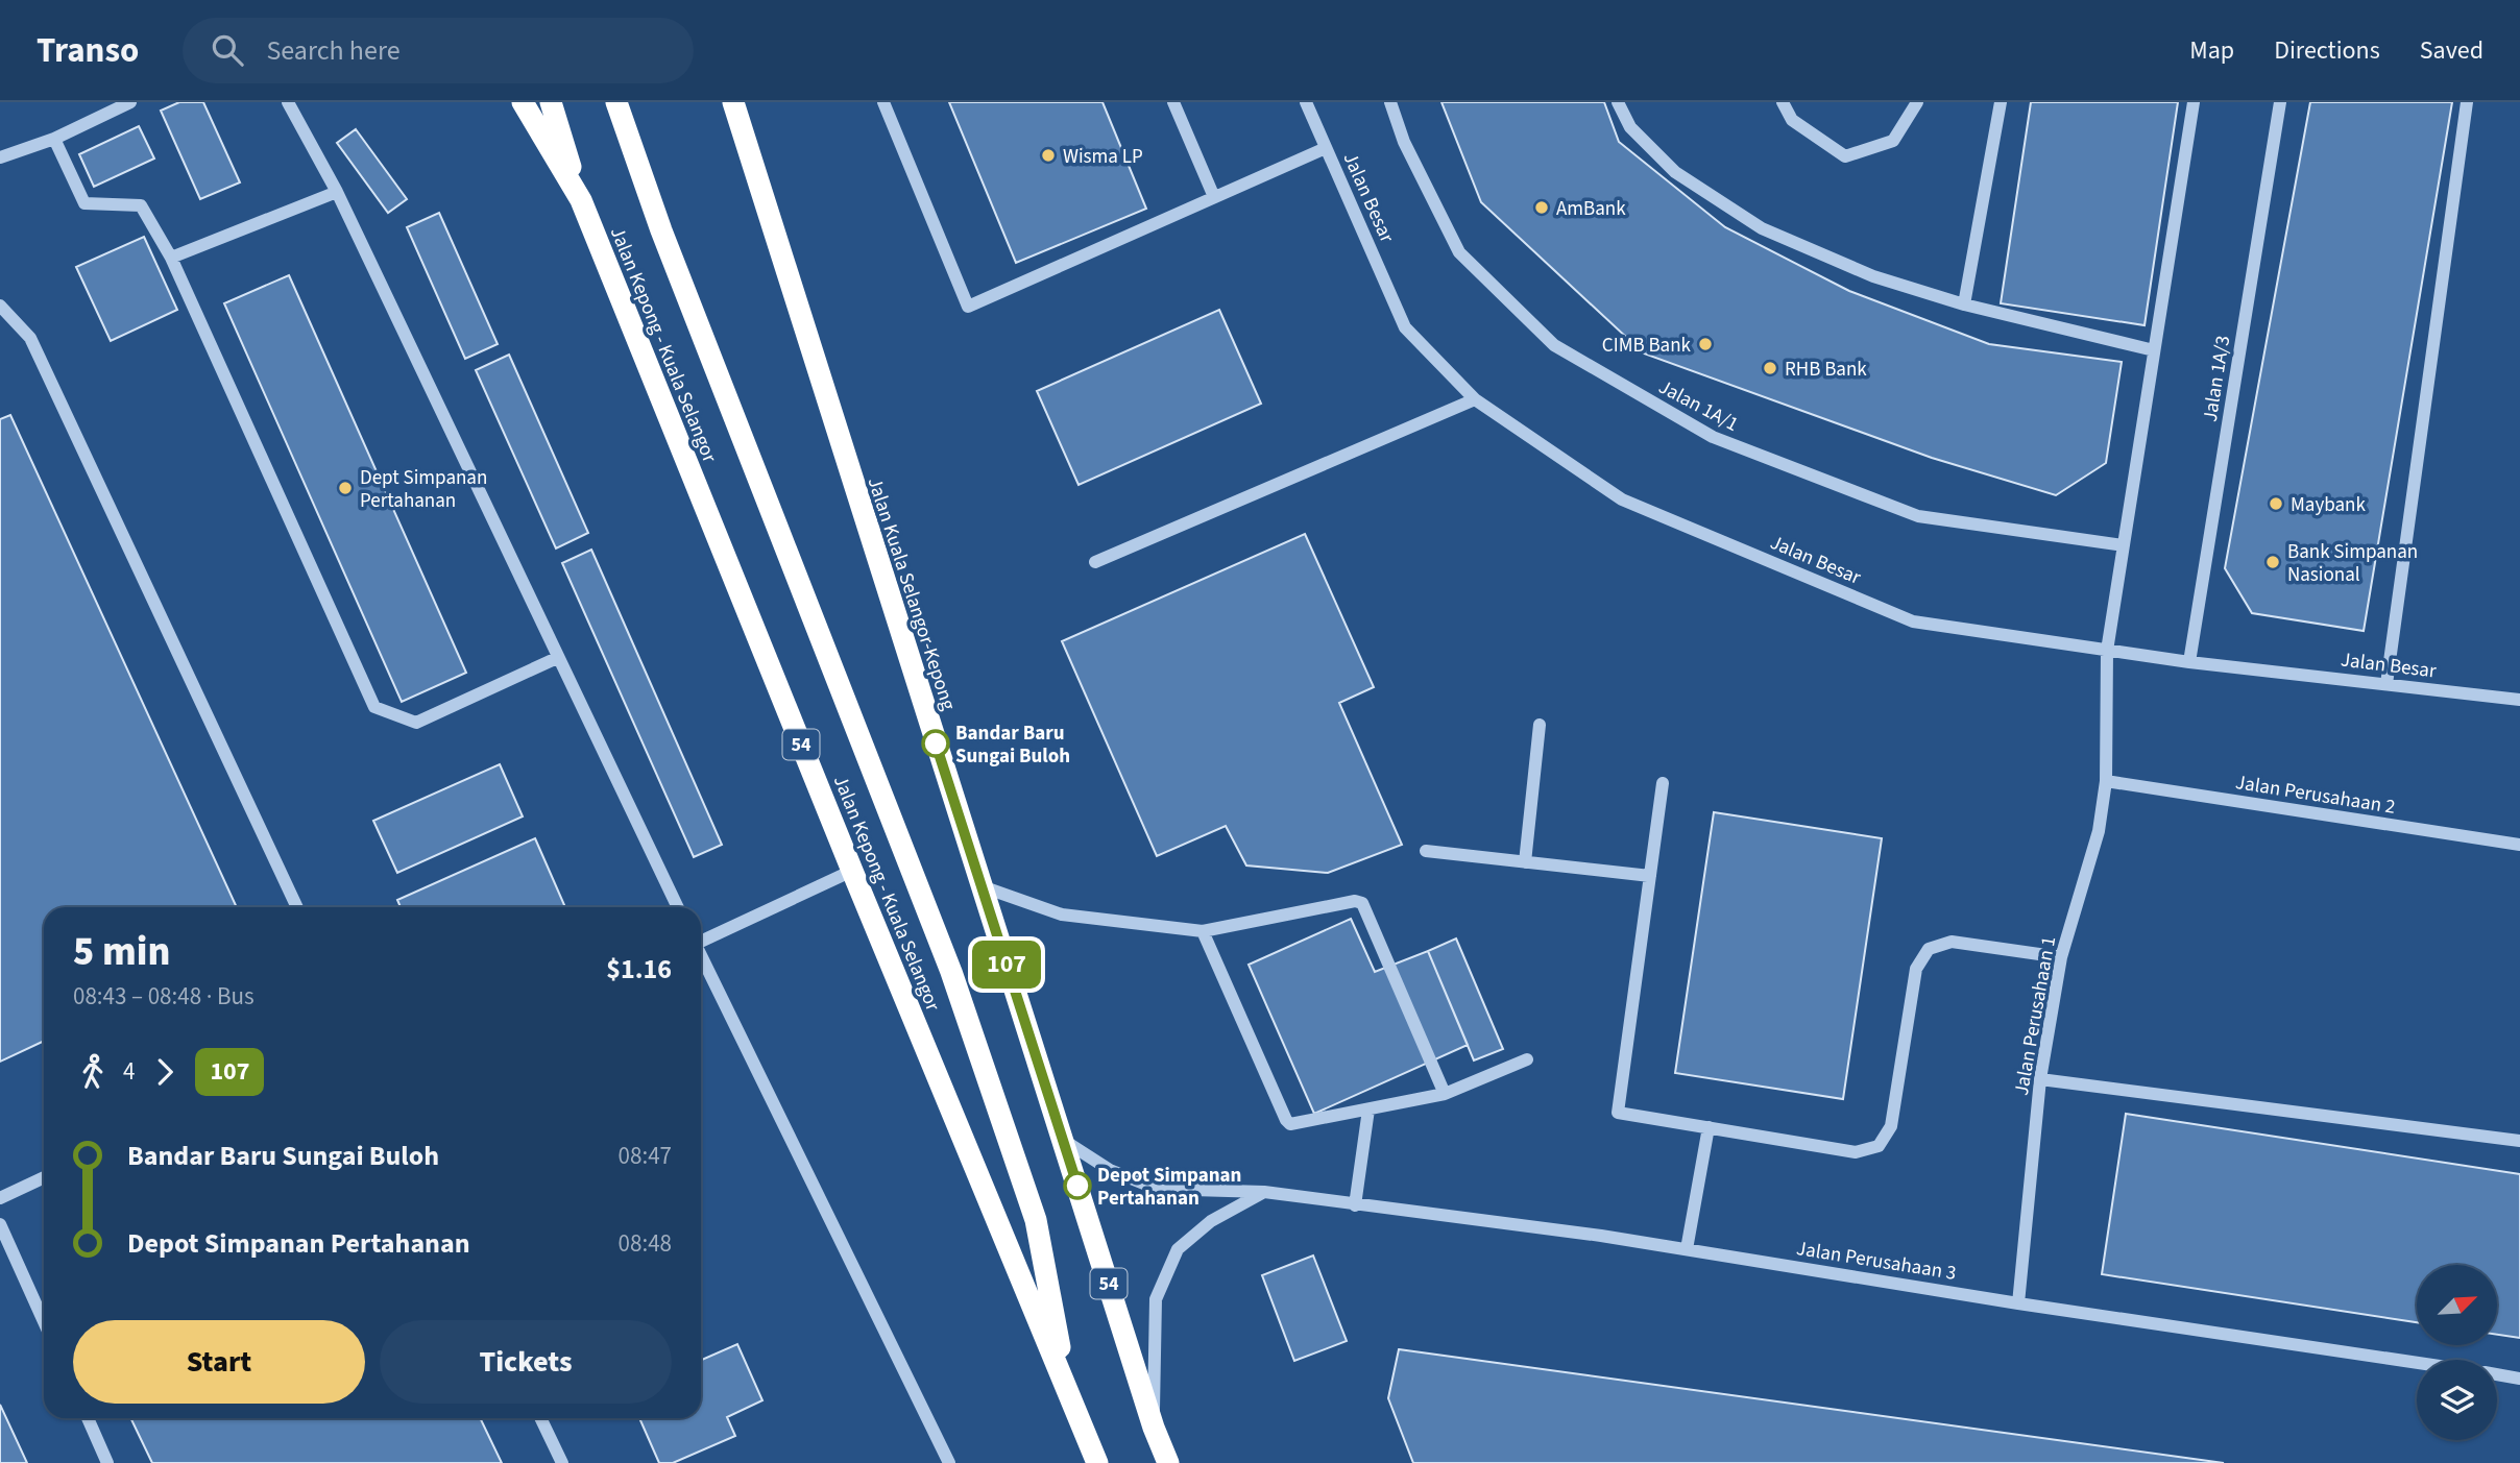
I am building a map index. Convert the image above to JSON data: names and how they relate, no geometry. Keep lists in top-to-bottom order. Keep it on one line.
{"streets":{"highway":["Jalan Kepong - Kuala Selangor","Jalan Kuala Selangor-Kepong","54"],"street":["Jalan Besar","Jalan 1A/3","Jalan 1A/1","Jalan Perusahaan 2","Jalan Perusahaan 1","Jalan Perusahaan 3"]},"crossings":[["Jalan Besar","Jalan 1A/3"],["Jalan Besar","Jalan Perusahaan 1"],["Jalan Kuala Selangor-Kepong","54"],["Jalan Kuala Selangor-Kepong","Jalan Perusahaan 3"],["54","Jalan Perusahaan 3"],["Jalan Perusahaan 2","Jalan Perusahaan 1"],["Jalan Perusahaan 1","Jalan Perusahaan 3"]],"places":["Wisma LP","AmBank","CIMB Bank","RHB Bank","Dept Simpanan Pertahanan","Maybank","Bank Simpanan Nasional","Bandar Baru Sungai Buloh","Depot Simpanan Pertahanan"],"lines":["bus line 107"],"north":"top right","page":{"header":"Transo","search":"Search here","nav":["Map","Directions","Saved"],"on_map":"107","heading":["5 min","08:43 – 08:48 · Bus","$1.16"],"legs":["4","107"],"list":[{"name":"Bandar Baru Sungai Buloh","value":"08:47"},{"name":"Depot Simpanan Pertahanan","value":"08:48"}],"buttons":["Start","Tickets"]}}
